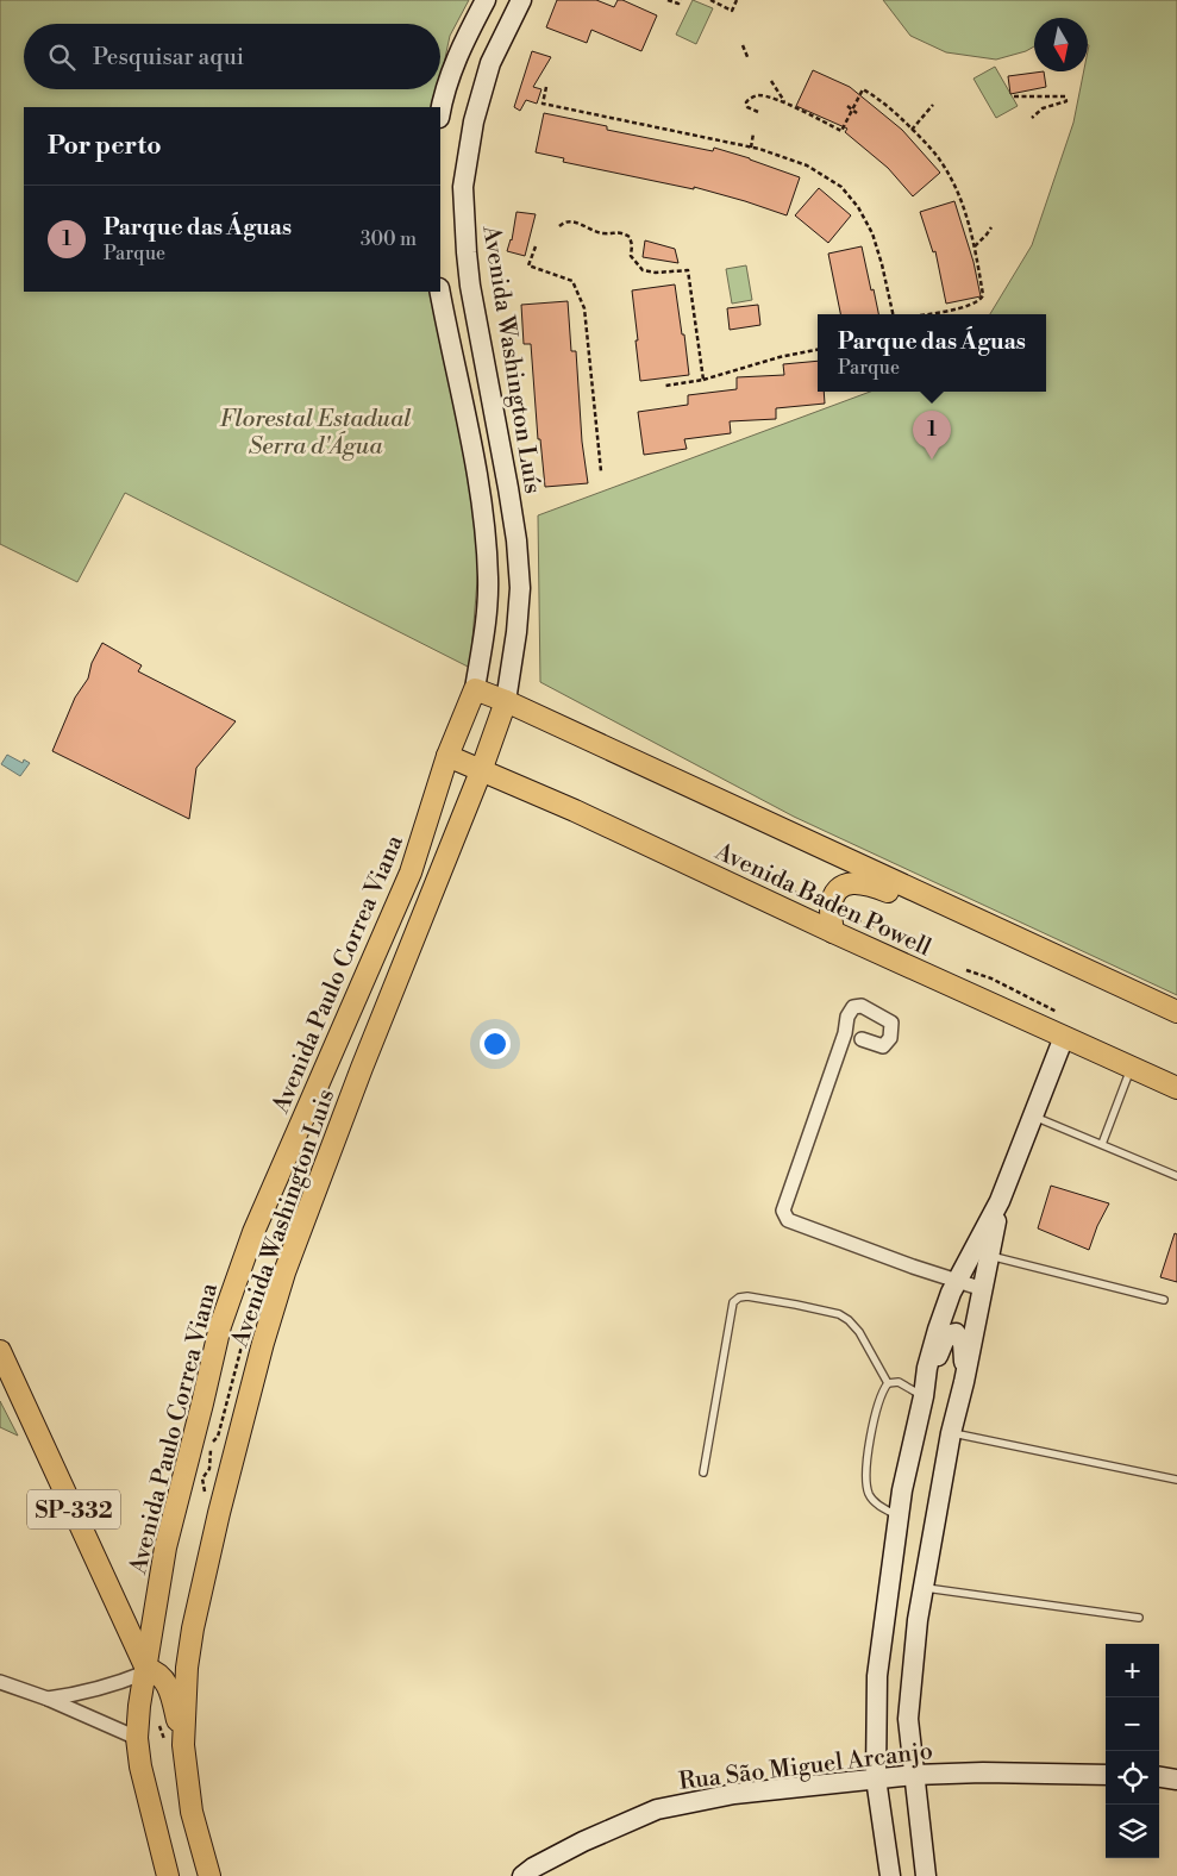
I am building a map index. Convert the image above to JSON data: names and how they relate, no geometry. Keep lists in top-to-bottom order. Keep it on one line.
{"streets":{"main road":["Avenida Baden Powell","Avenida Paulo Correa Viana","Avenida Washington Luis","SP-332"],"street":["Avenida Washington Luís","Rua São Miguel Arcanjo"]},"crossings":[["Avenida Washington Luís","Avenida Baden Powell"],["Avenida Washington Luís","Avenida Washington Luis"],["Avenida Baden Powell","Avenida Paulo Correa Viana"],["Avenida Baden Powell","Avenida Washington Luis"],["Avenida Paulo Correa Viana","SP-332"]],"parks":["Florestal Estadual Serra d'Água"],"north":"bottom","page":{"search":"Pesquisar aqui","heading":"Por perto","list":[{"mark":"1","name":"Parque das Águas","note":"Parque","value":"300 m"}],"popup":["Parque das Águas","Parque"],"pins":"1","map_buttons":["+","−"]}}
